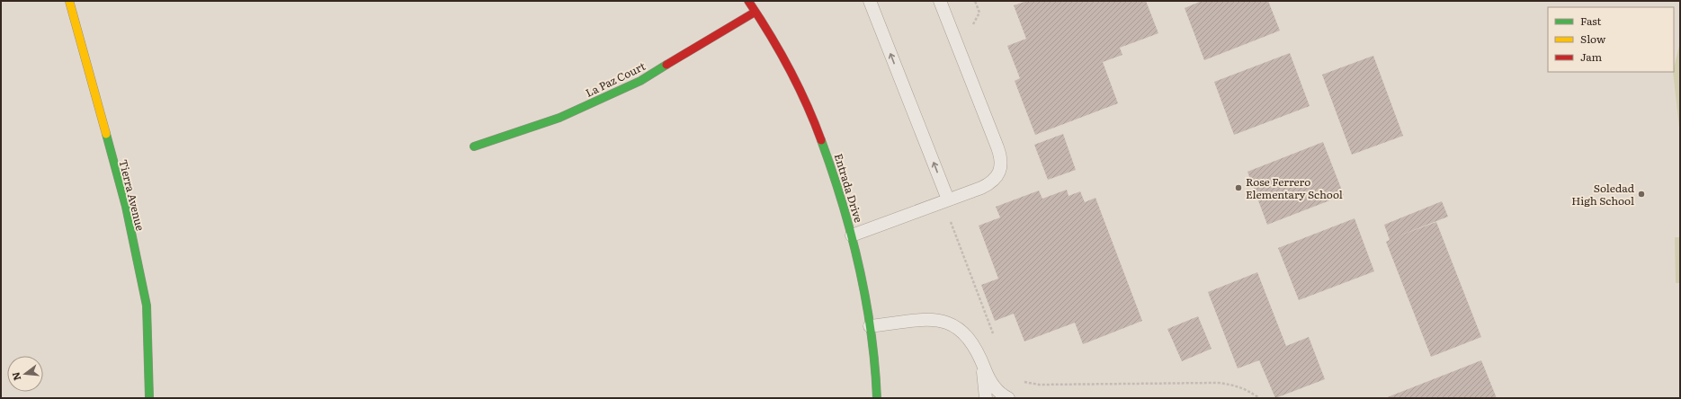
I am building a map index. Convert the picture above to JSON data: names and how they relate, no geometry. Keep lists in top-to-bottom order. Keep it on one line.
{"streets":{"street":["La Paz Court","Entrada Drive","Tierra Avenue"]},"crossings":[["La Paz Court","Entrada Drive"]],"places":["Rose Ferrero Elementary School","Soledad High School"],"legend":["Fast","Slow","Jam"],"north":"left"}
